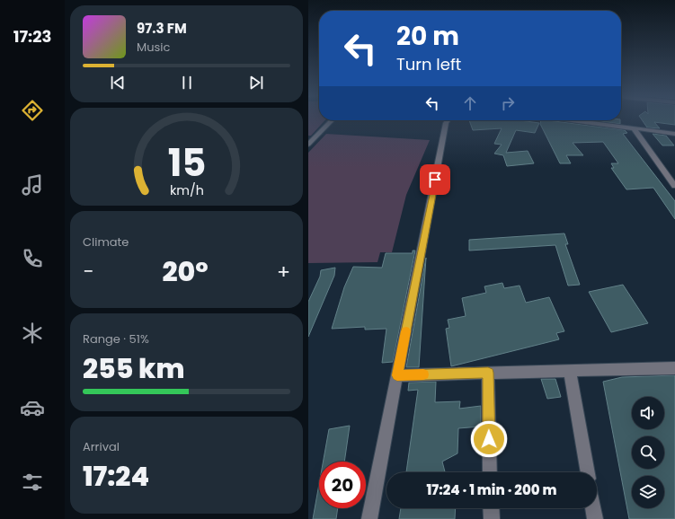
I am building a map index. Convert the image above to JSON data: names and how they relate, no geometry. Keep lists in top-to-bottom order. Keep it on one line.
{"page":{"tabs":"17:23","turn":["20 m","Turn left"],"song":["97.3 FM","Music"],"tile":["Climate",["Range · 51%","255 km"],["Arrival","17:24"]],"heat":["−","20°","+"],"limit":"20","trip":"17:24 · 1 min · 200 m","gauge":["15","km/h"]}}
